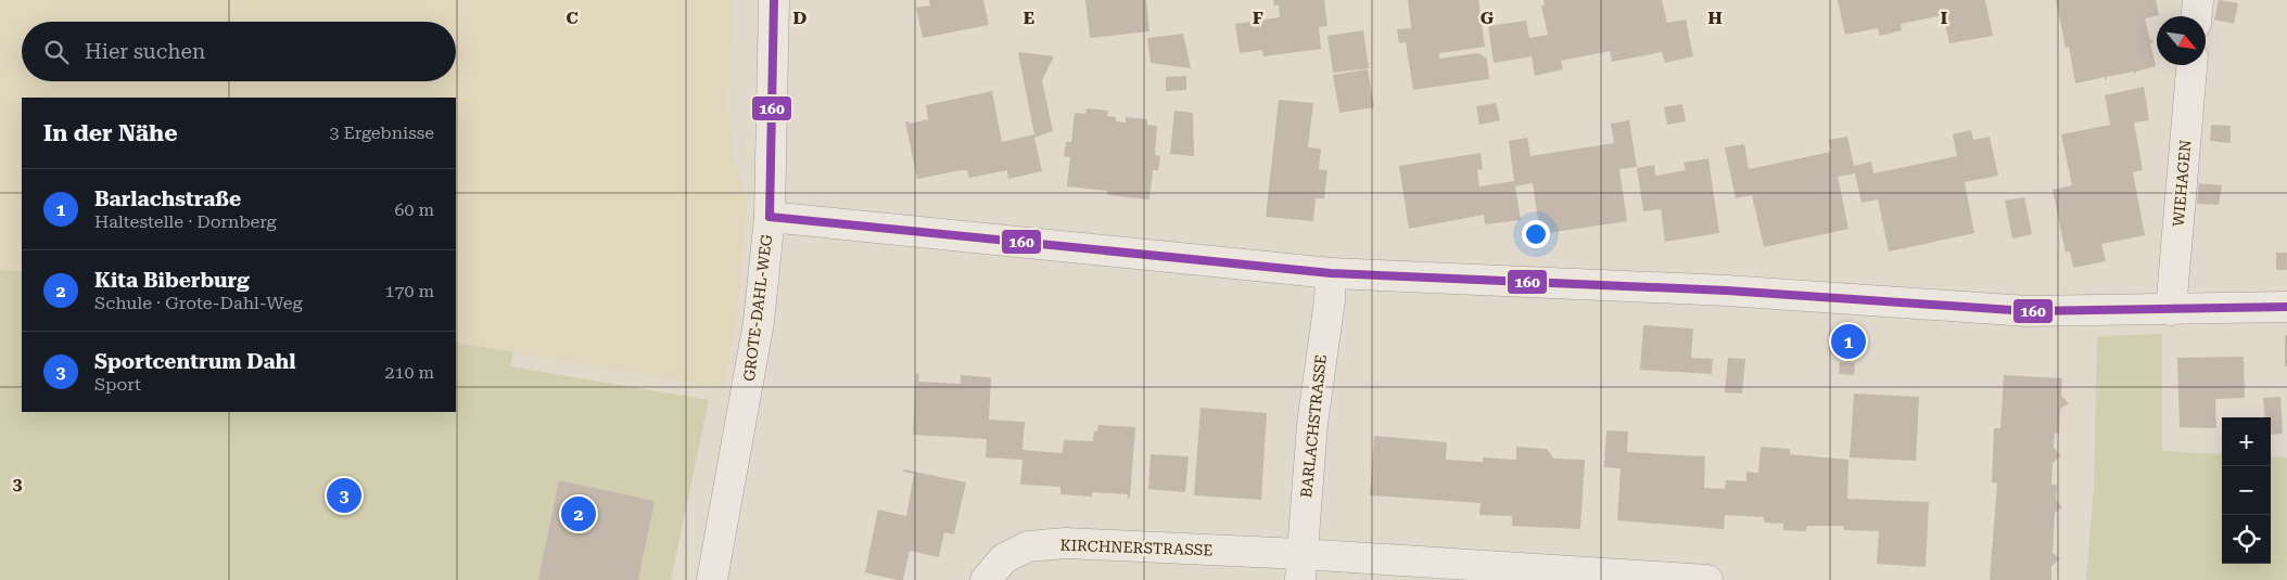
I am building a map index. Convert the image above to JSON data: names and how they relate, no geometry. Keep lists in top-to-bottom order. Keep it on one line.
{"streets":{"street":["WIEHAGEN","GROTE-DAHL-WEG","BARLACHSTRASSE","KIRCHNERSTRASSE"]},"crossings":[["BARLACHSTRASSE","KIRCHNERSTRASSE"]],"lines":["transit line 160"],"north":"bottom right","page":{"search":"Hier suchen","heading":["In der Nähe","3 Ergebnisse"],"list":[{"mark":"1","name":"Barlachstraße","note":"Haltestelle · Dornberg","value":"60 m"},{"mark":"2","name":"Kita Biberburg","note":"Schule · Grote-Dahl-Weg","value":"170 m"},{"mark":"3","name":"Sportcentrum Dahl","note":"Sport","value":"210 m"}],"pins":["1","3","2"],"map_buttons":["+","−"]},"grid":{"columns":["C","D","E","F","G","H","I"],"rows":["3"]}}
